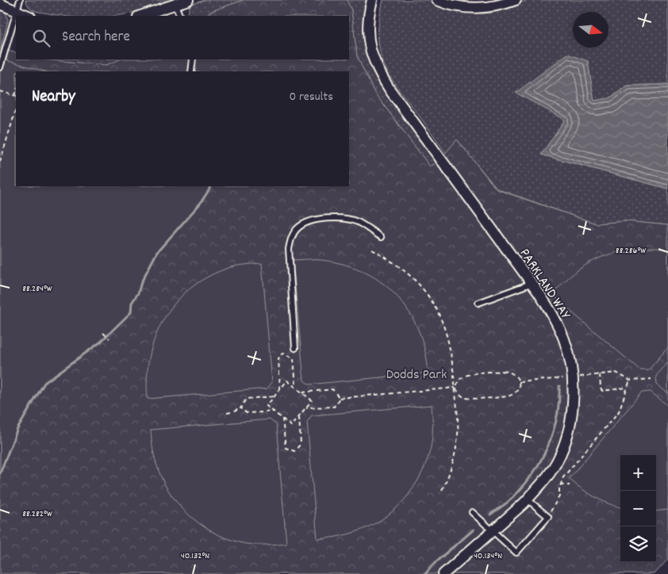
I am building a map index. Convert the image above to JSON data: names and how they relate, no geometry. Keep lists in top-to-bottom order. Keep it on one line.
{"streets":{"street":["PARKLAND WAY"]},"parks":["Dodds Park"],"north":"right","page":{"search":"Search here","heading":["Nearby","0 results"],"map_buttons":["+","−"]},"coordinates":["88.286°W","88.284°W","88.282°W","40.132°N","40.134°N"]}
